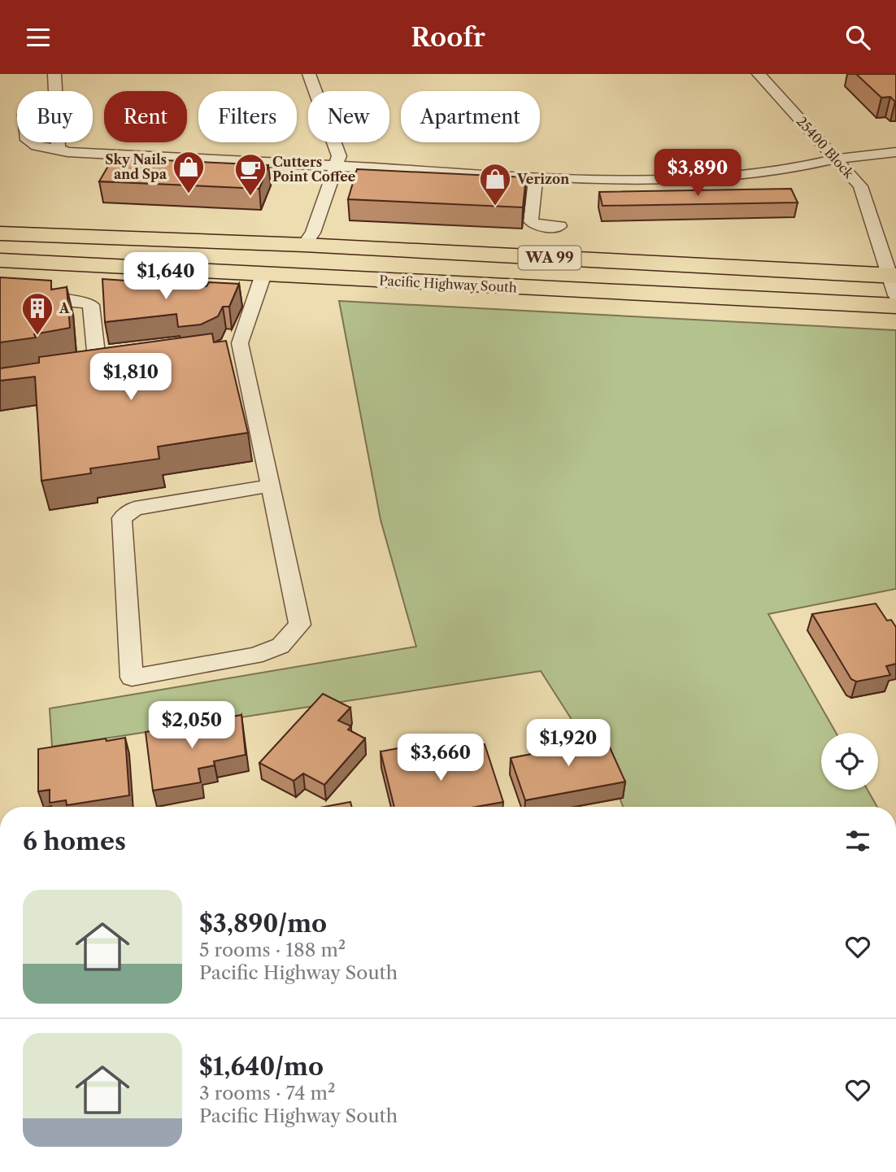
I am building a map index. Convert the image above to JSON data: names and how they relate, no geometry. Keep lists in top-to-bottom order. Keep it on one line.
{"streets":{"main road":["WA 99","Pacific Highway South"],"lane":["25400 Block"]},"crossings":[["25400 Block","WA 99"]],"places":{"shop":["Sky Nails and Spa","Verizon"],"cafe":["Cutters Point Coffee"],"building":["A"]},"page":{"header":"Roofr","chip":["Buy","Rent","Filters","New","Apartment"],"price":["$3,890","$1,640","$1,810","$2,050","$1,920","$3,660"],"heading":"6 homes","list":[{"name":"$3,890/mo","note":"5 rooms · 188 m² · Pacific Highway South"},{"name":"$1,640/mo","note":"3 rooms · 74 m² · Pacific Highway South"}]}}
